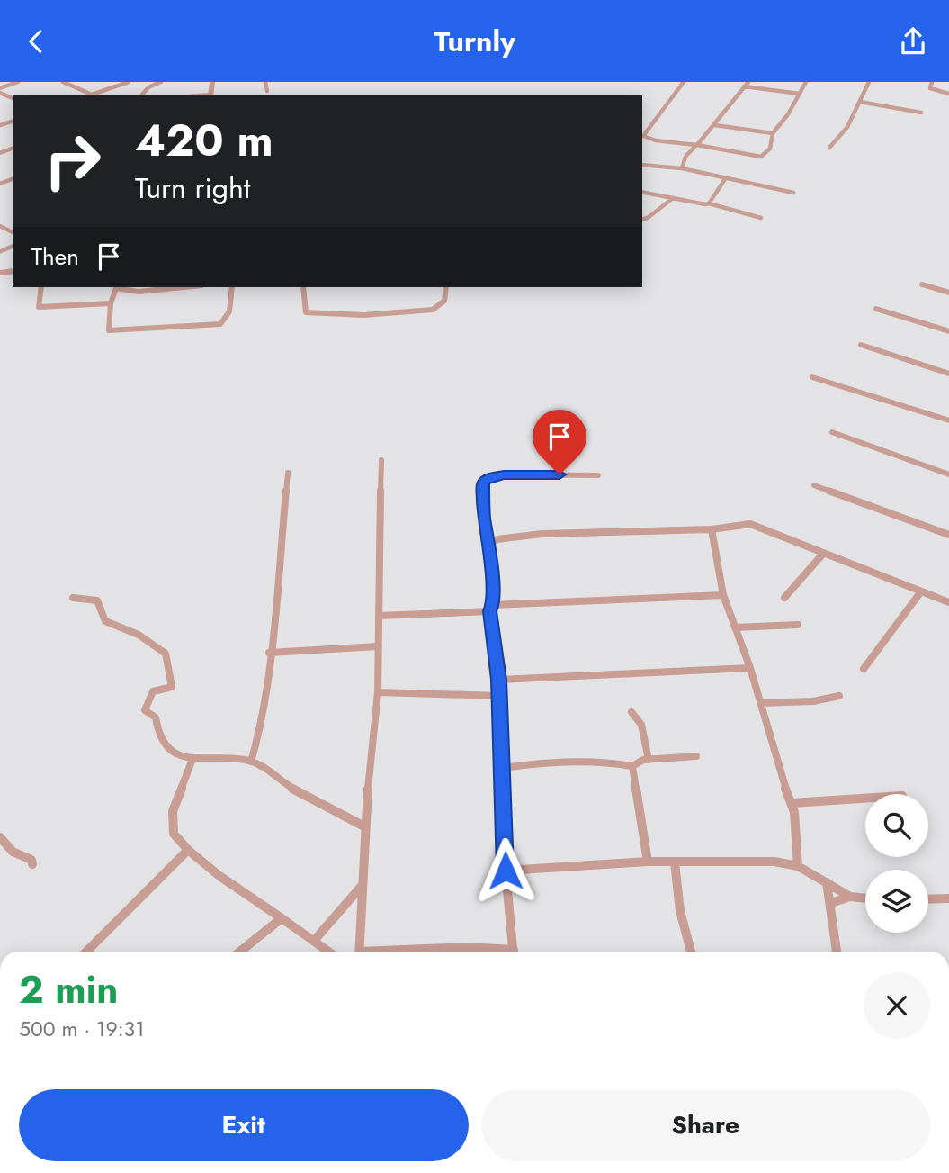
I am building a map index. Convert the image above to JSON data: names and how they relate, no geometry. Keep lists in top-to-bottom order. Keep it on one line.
{"page":{"header":"Turnly","turn":["420 m","Turn right"],"then":"Then","heading":["2 min","500 m · 19:31"],"buttons":["Exit","Share"]}}
